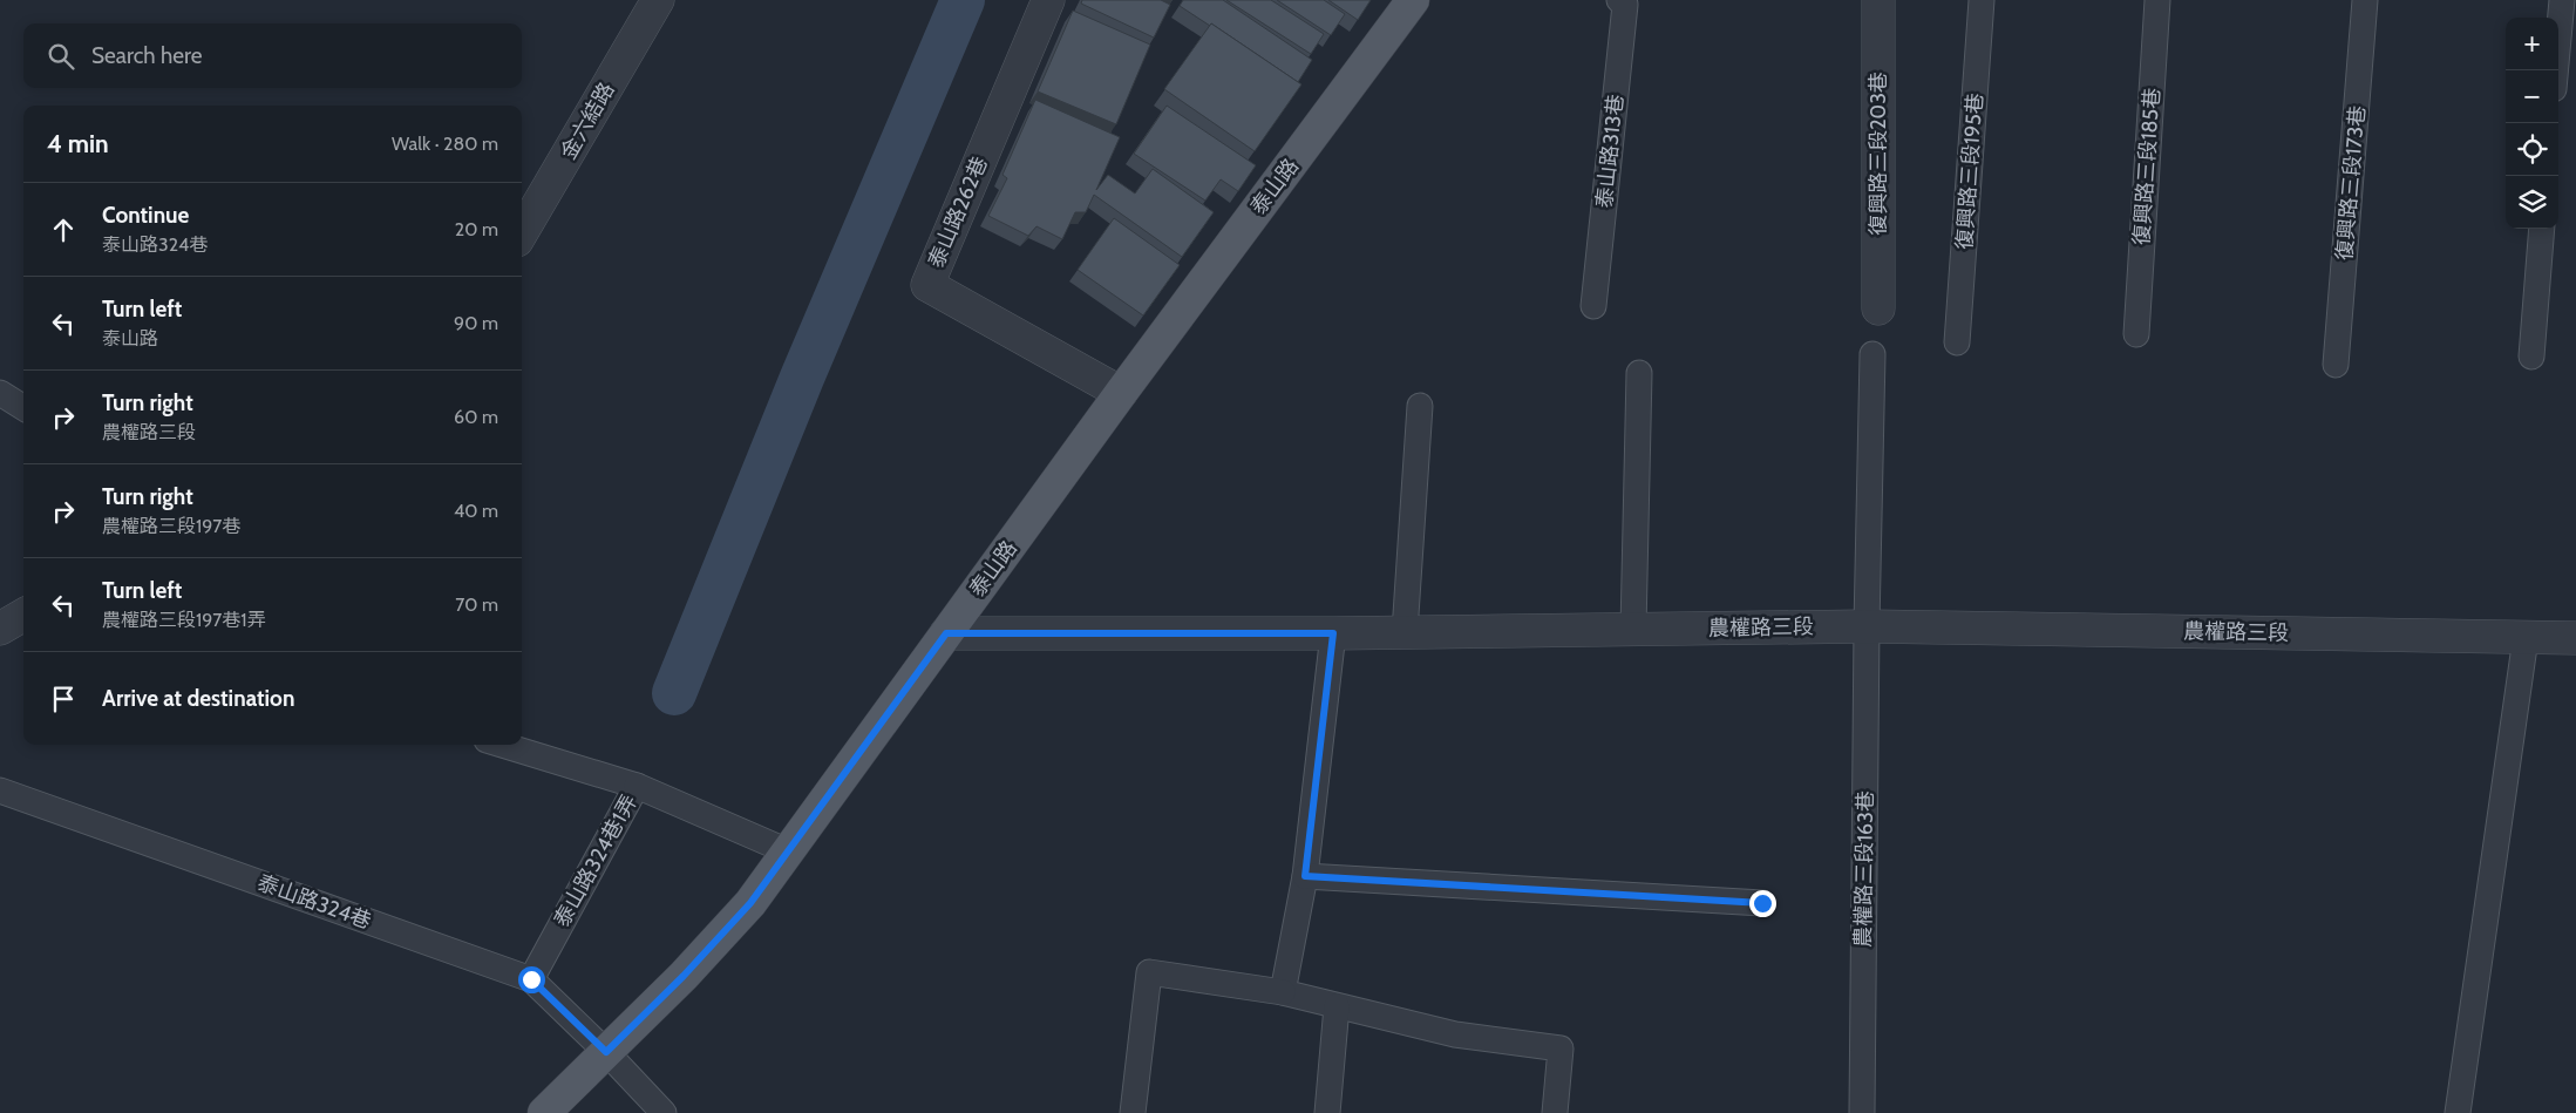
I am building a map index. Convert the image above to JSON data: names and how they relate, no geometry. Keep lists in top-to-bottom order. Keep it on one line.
{"streets":{"main road":["泰山路"],"street":["金六結路","復興路三段203巷","泰山路262巷","農權路三段"],"lane":["泰山路313巷","復興路三段185巷","復興路三段195巷","復興路三段173巷","泰山路324巷1弄","農權路三段163巷","泰山路324巷"]},"crossings":[["泰山路","泰山路262巷"],["泰山路","農權路三段"],["泰山路","泰山路324巷"],["農權路三段","農權路三段163巷"],["泰山路324巷1弄","泰山路324巷"]],"page":{"map_buttons":["+","−"],"search":"Search here","heading":["4 min","Walk · 280 m"],"list":[["Continue","泰山路324巷","20 m"],["Turn left","泰山路","90 m"],["Turn right","農權路三段","60 m"],["Turn right","農權路三段197巷","40 m"],["Turn left","農權路三段197巷1弄","70 m"],"Arrive at destination"]}}
